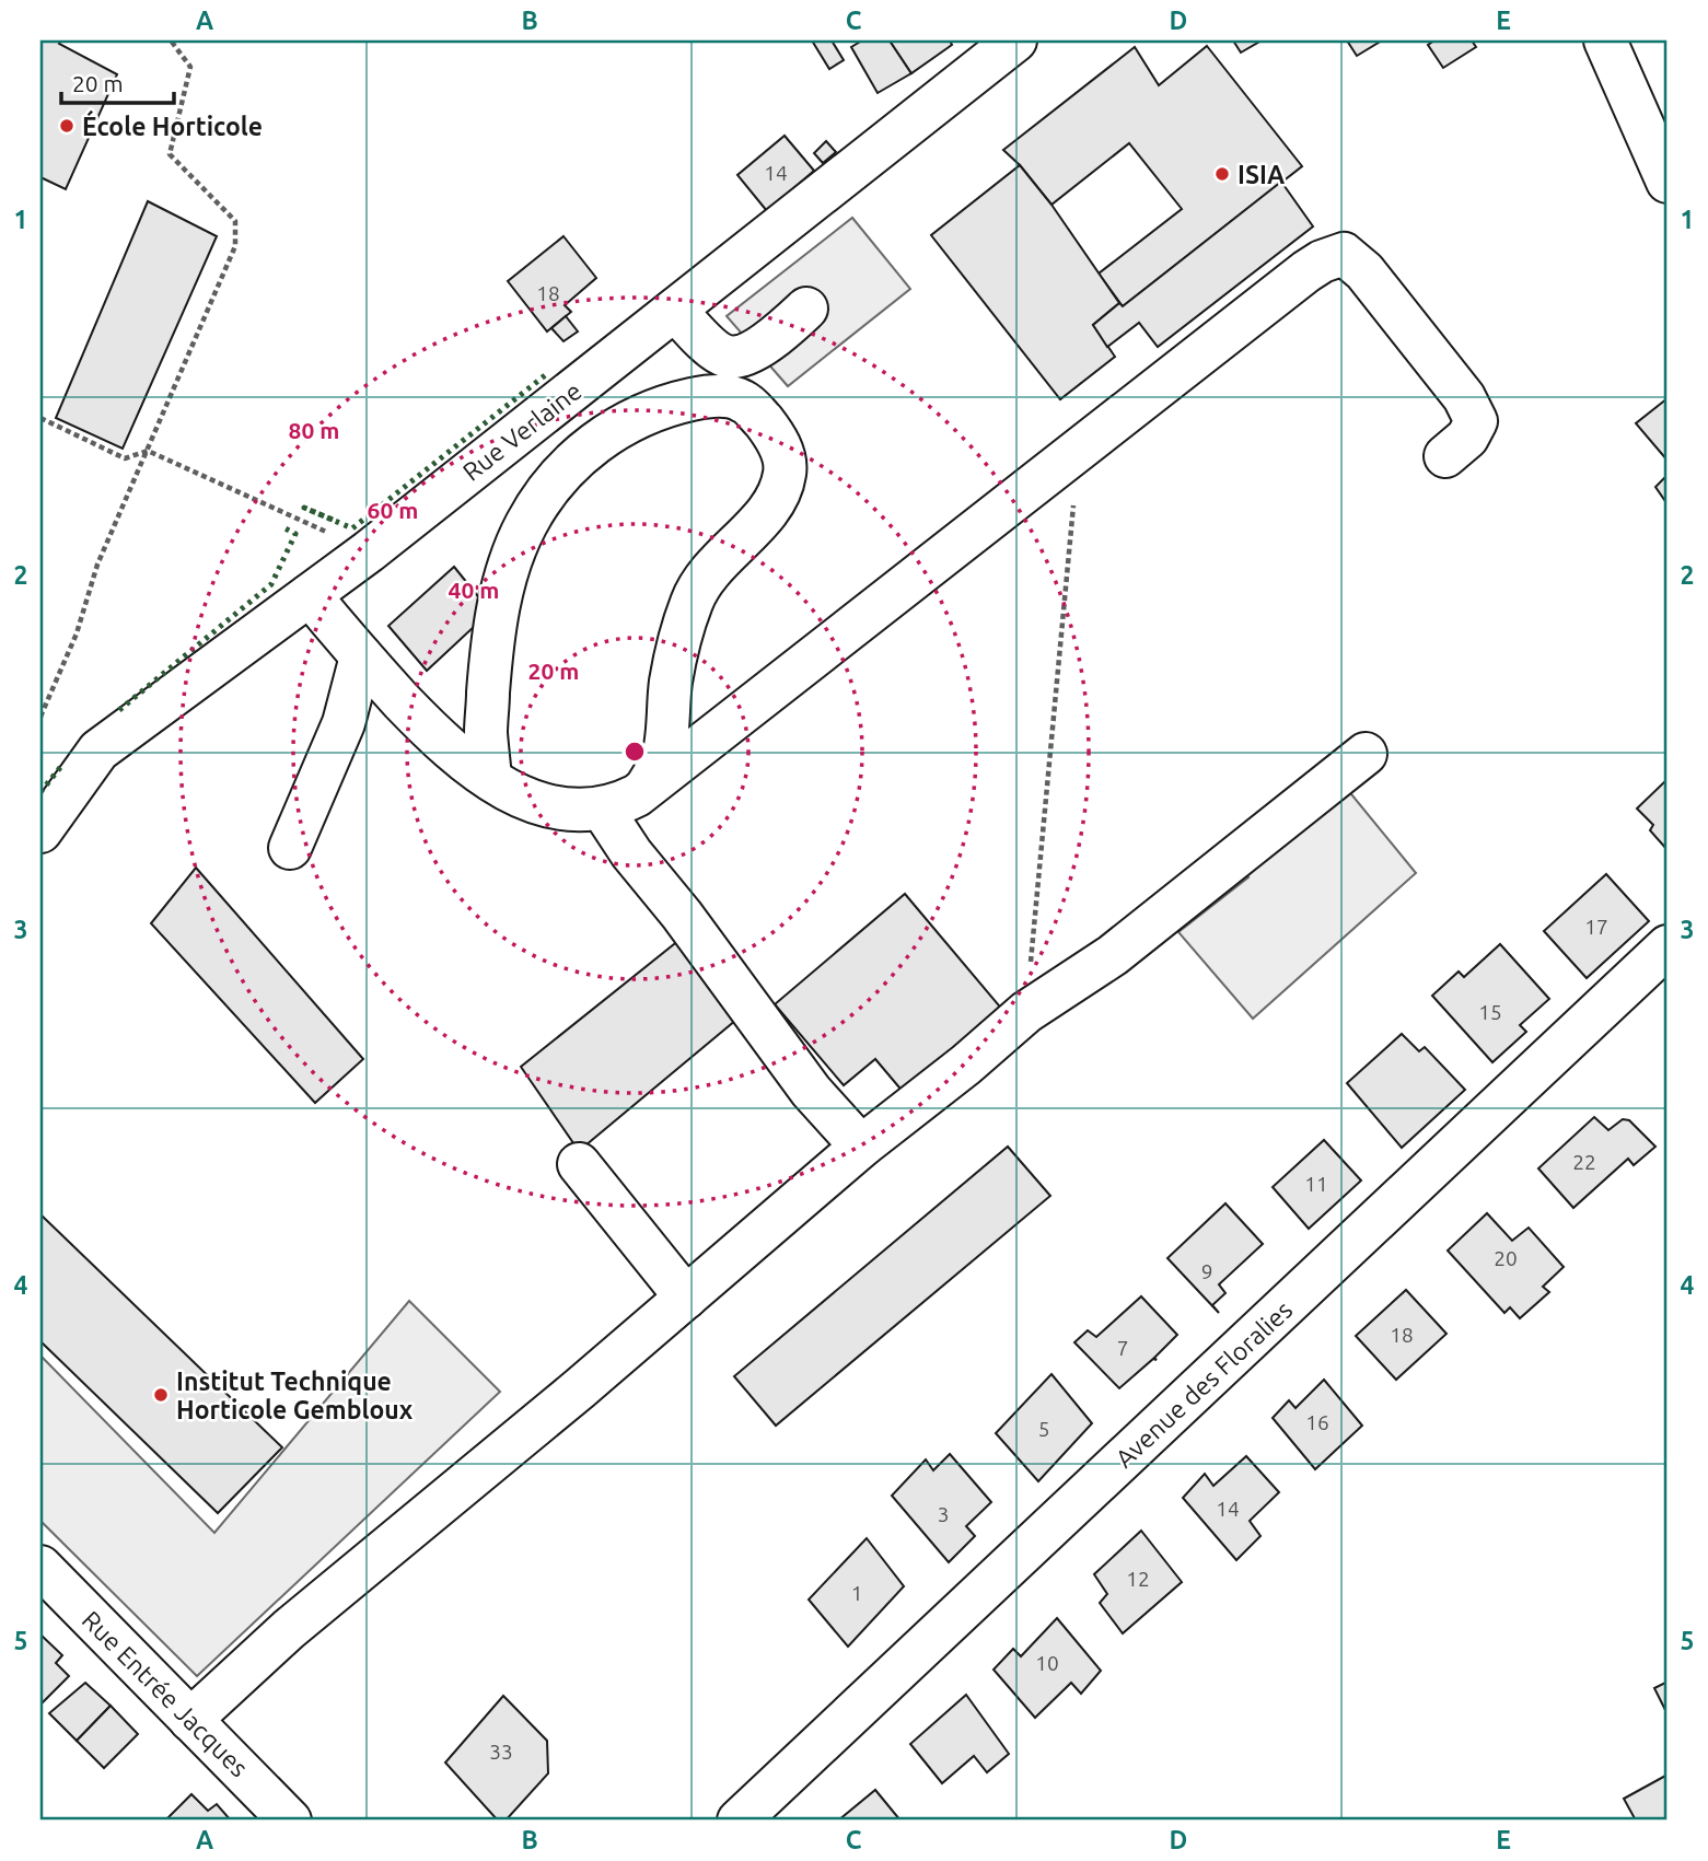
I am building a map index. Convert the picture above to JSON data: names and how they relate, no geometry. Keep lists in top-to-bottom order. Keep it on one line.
{"streets":{"street":["Rue Verlaine","Avenue des Floralies","Rue Entrée Jacques"]},"places":["École Horticole","ISIA","Institut Technique Horticole Gembloux"],"house_numbers":["14","18","17","15","22","11","20","9","18","7","16","5","14","3","12","1","10","33"],"scale_bar":"20 m","grid":{"columns":["A","B","C","D","E"],"rows":["1","2","3","4","5"]},"rings":["80 m","60 m","40 m","20 m"]}
